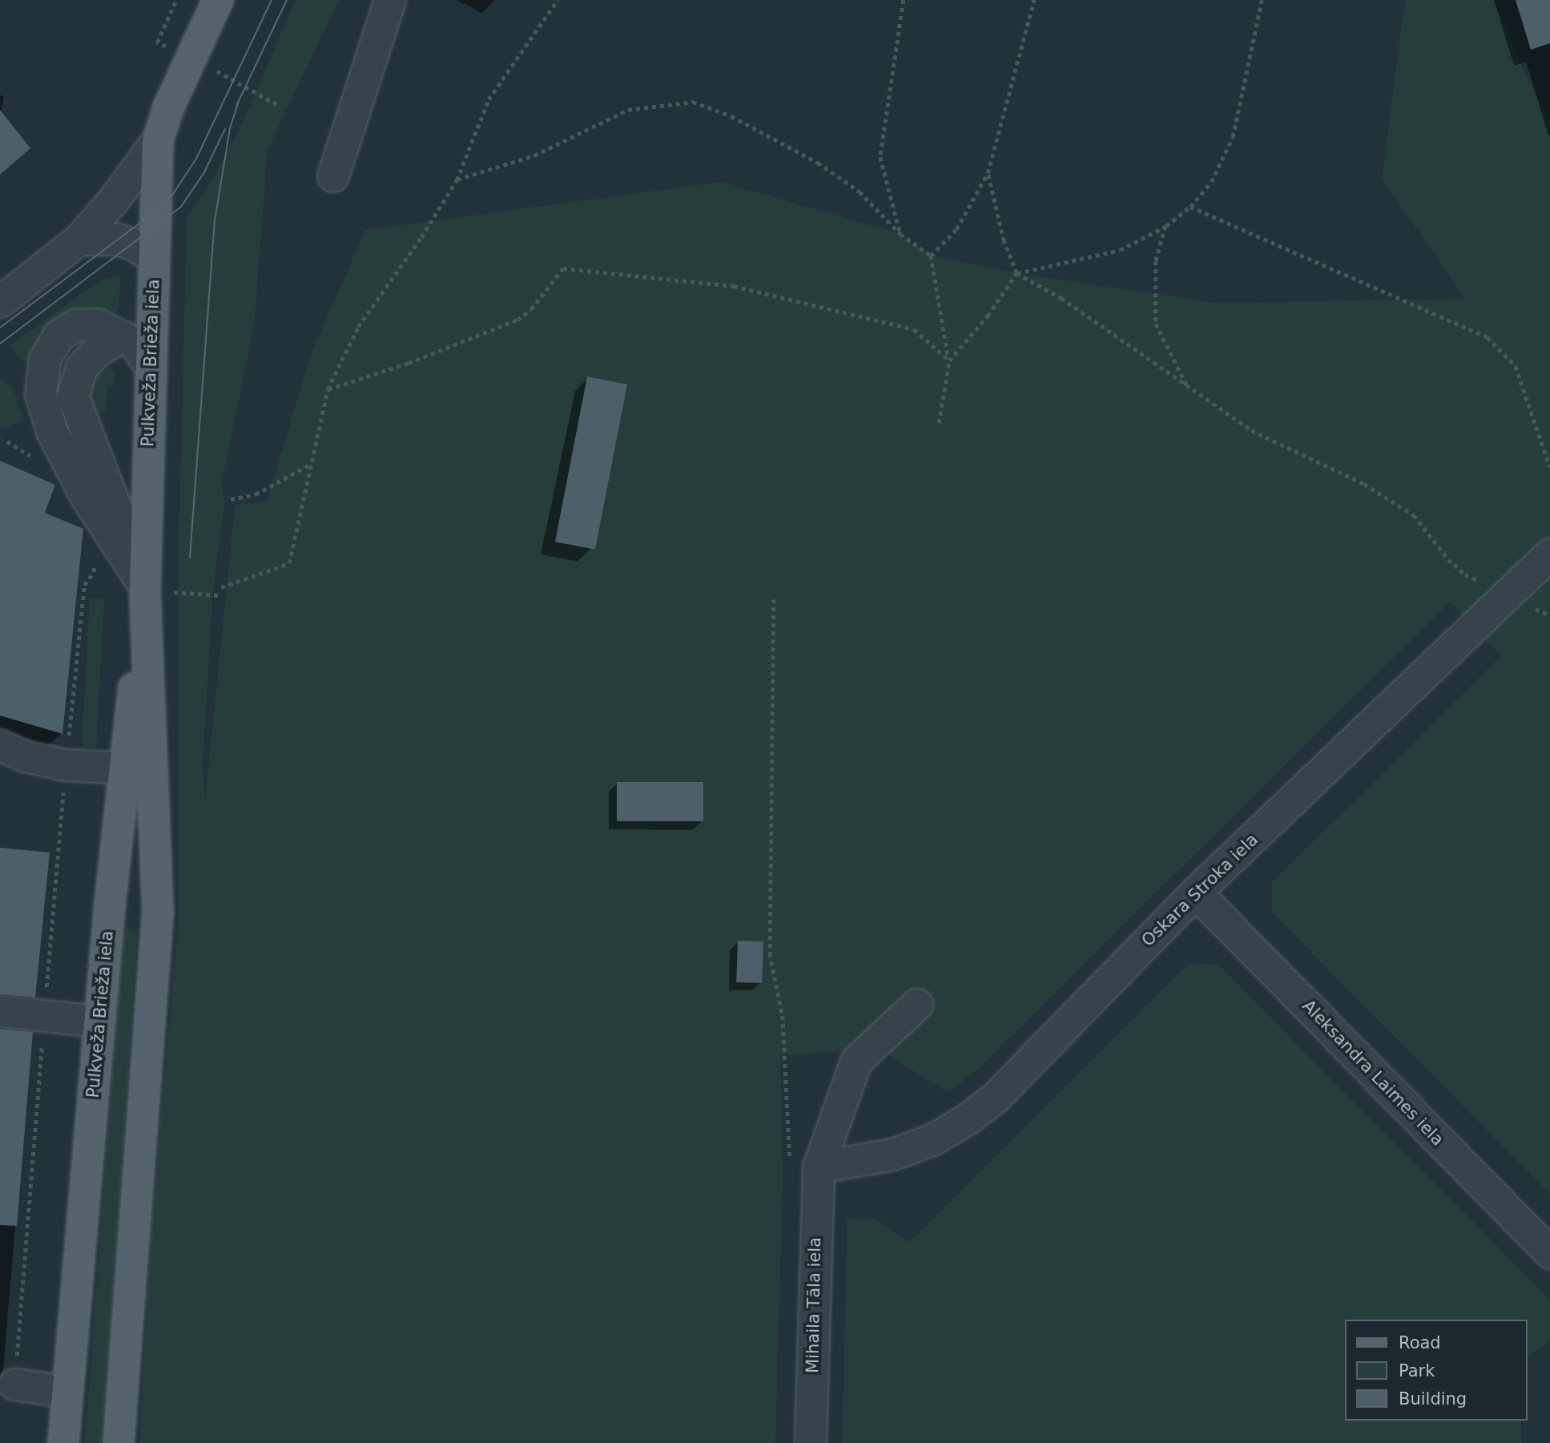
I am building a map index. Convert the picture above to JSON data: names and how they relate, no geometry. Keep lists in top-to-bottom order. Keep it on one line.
{"streets":{"main road":["Pulkveža Brieža iela"],"street":["Oskara Stroka iela","Aleksandra Laimes iela","Mihaila Tāla iela"]},"crossings":[["Oskara Stroka iela","Aleksandra Laimes iela"],["Oskara Stroka iela","Mihaila Tāla iela"]],"legend":["Road","Park","Building"]}
